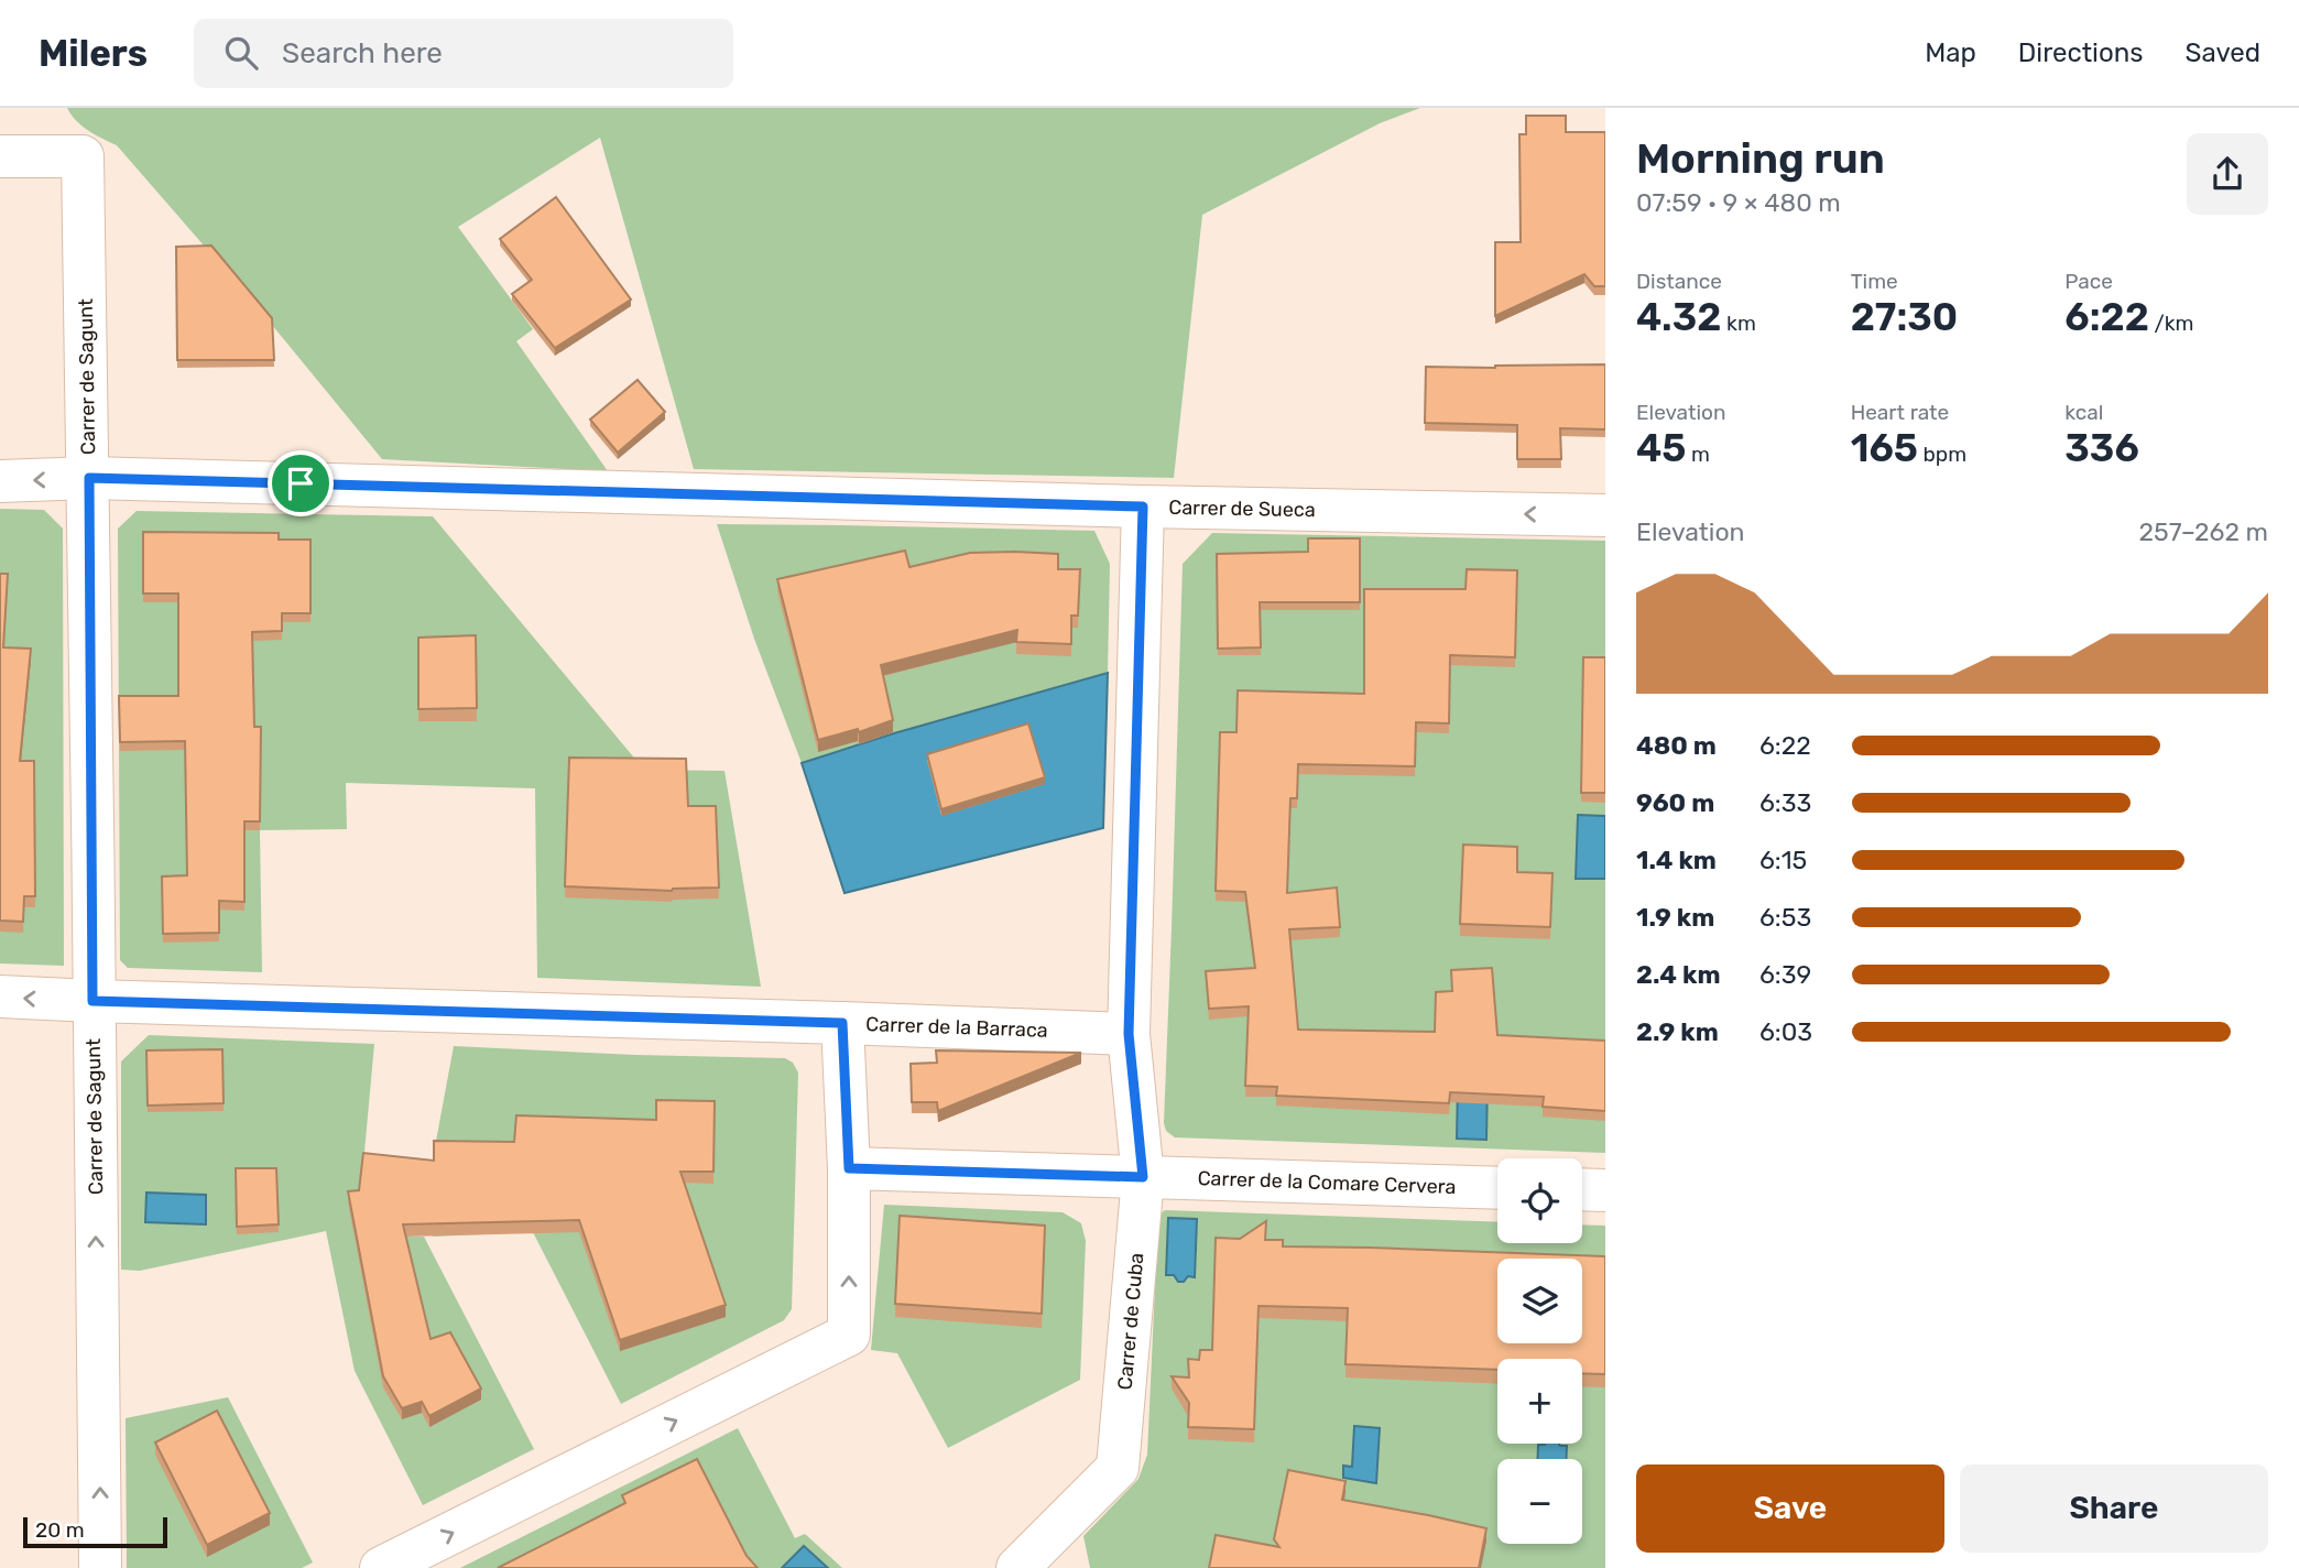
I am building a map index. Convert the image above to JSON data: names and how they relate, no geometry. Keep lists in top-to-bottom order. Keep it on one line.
{"streets":{"street":["Carrer de Sagunt","Carrer de Sueca","Carrer de la Barraca","Carrer de la Comare Cervera","Carrer de Cuba"]},"crossings":[["Carrer de Sagunt","Carrer de Sueca"],["Carrer de Sagunt","Carrer de la Barraca"],["Carrer de Sueca","Carrer de Cuba"],["Carrer de la Barraca","Carrer de Cuba"],["Carrer de la Comare Cervera","Carrer de Cuba"]],"one_way":["Carrer de Sagunt"],"scale_bar":"20 m","page":{"header":"Milers","search":"Search here","nav":["Map","Directions","Saved"],"heading":["Morning run","07:59 · 9 × 480 m"],"stats":[["Distance","4.32 km"],["Time","27:30"],["Pace","6:22 /km"],["Elevation","45 m"],["Heart rate","165 bpm"],["kcal","336"]],"chart":["Elevation","257–262 m"],"list":[{"name":"480 m","note":"6:22"},{"name":"960 m","note":"6:33"},{"name":"1.4 km","note":"6:15"},{"name":"1.9 km","note":"6:53"},{"name":"2.4 km","note":"6:39"},{"name":"2.9 km","note":"6:03"}],"map_buttons":["+","−"],"buttons":["Save","Share"],"scale":"20 m"}}
